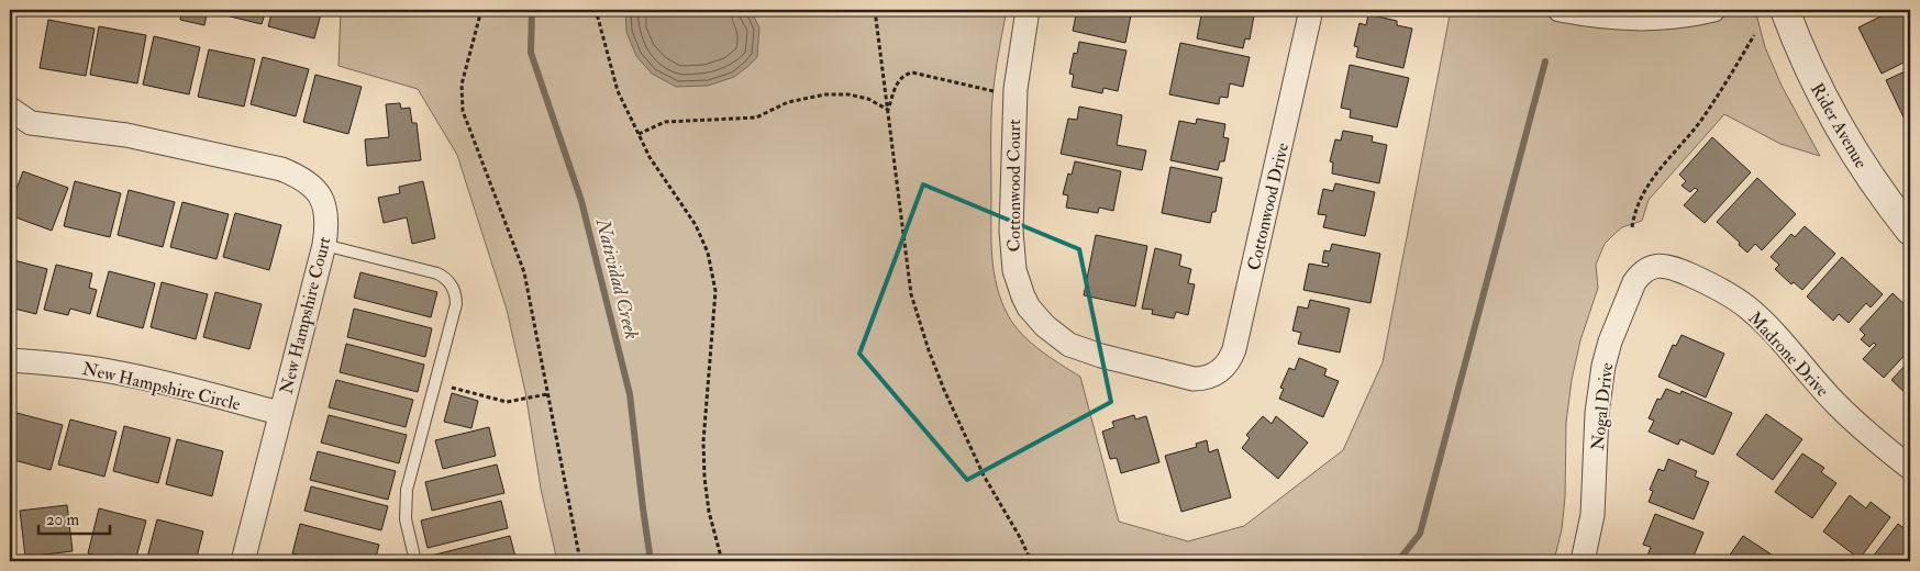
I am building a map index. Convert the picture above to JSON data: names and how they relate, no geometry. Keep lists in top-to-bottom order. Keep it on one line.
{"streets":{"street":["Rider Avenue","Cottonwood Court","Cottonwood Drive","New Hampshire Court","Madrone Drive","New Hampshire Circle","Nogal Drive"]},"crossings":[["Cottonwood Court","Cottonwood Drive"],["New Hampshire Court","New Hampshire Circle"],["Madrone Drive","Nogal Drive"]],"water":["Natividad Creek"],"scale_bar":"20 m"}
